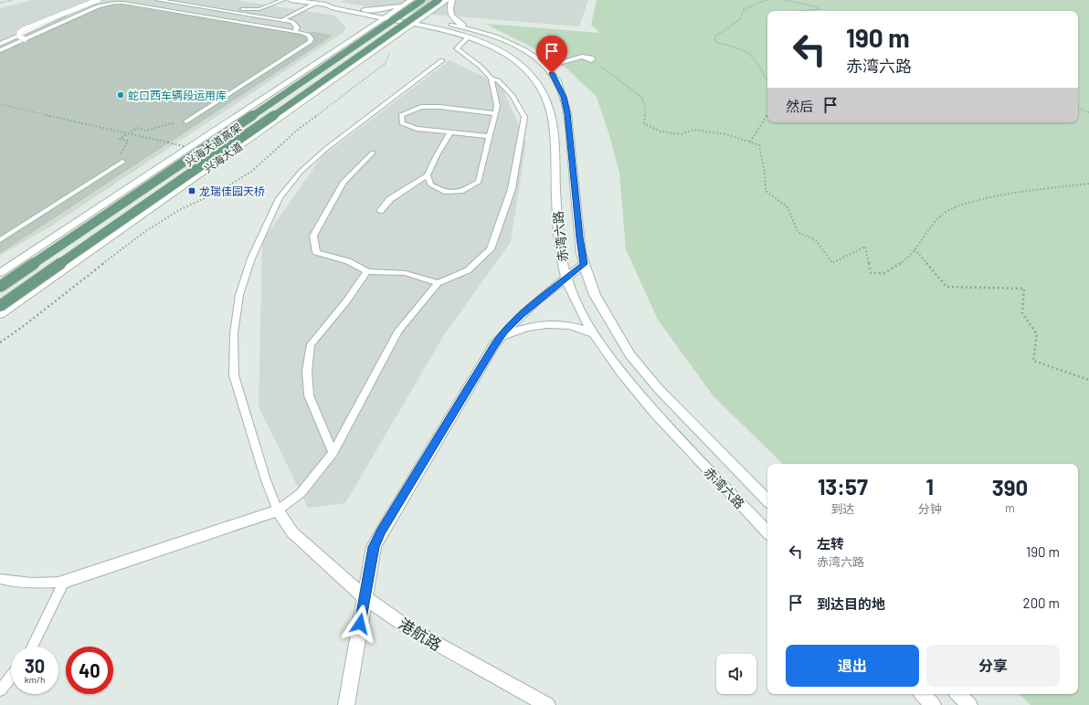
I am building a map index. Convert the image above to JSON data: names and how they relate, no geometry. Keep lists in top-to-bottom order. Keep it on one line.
{"streets":{"main road":["兴海大道高架"],"street":["兴海大道","赤湾六路","港航路"]},"crossings":[["兴海大道","赤湾六路"]],"places":{"other":["蛇口西车辆段运用库"],"transit":["龙瑞佳园天桥"]},"page":{"turn":["190 m","赤湾六路"],"then":"然后","eta":["13:57","到达","1","分钟","390","m"],"list":[{"name":"左转","note":"赤湾六路","value":"190 m"},{"name":"到达目的地","value":"200 m"}],"buttons":["退出","分享"],"speed":"30 km/h","limit":"40"}}
